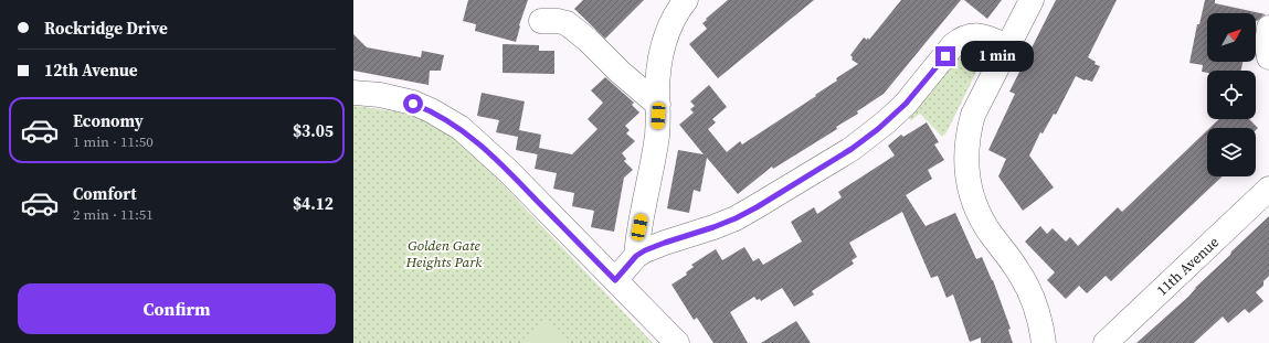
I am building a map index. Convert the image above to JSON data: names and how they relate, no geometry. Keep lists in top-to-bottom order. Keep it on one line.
{"streets":{"street":["11th Avenue"]},"parks":["Golden Gate Heights Park"],"north":"top right","page":{"banner":["Rockridge Drive","12th Avenue"],"bubble":"1 min","list":[{"name":"Economy","note":"1 min · 11:50","value":"$3.05"},{"name":"Comfort","note":"2 min · 11:51","value":"$4.12"}],"buttons":"Confirm"}}
